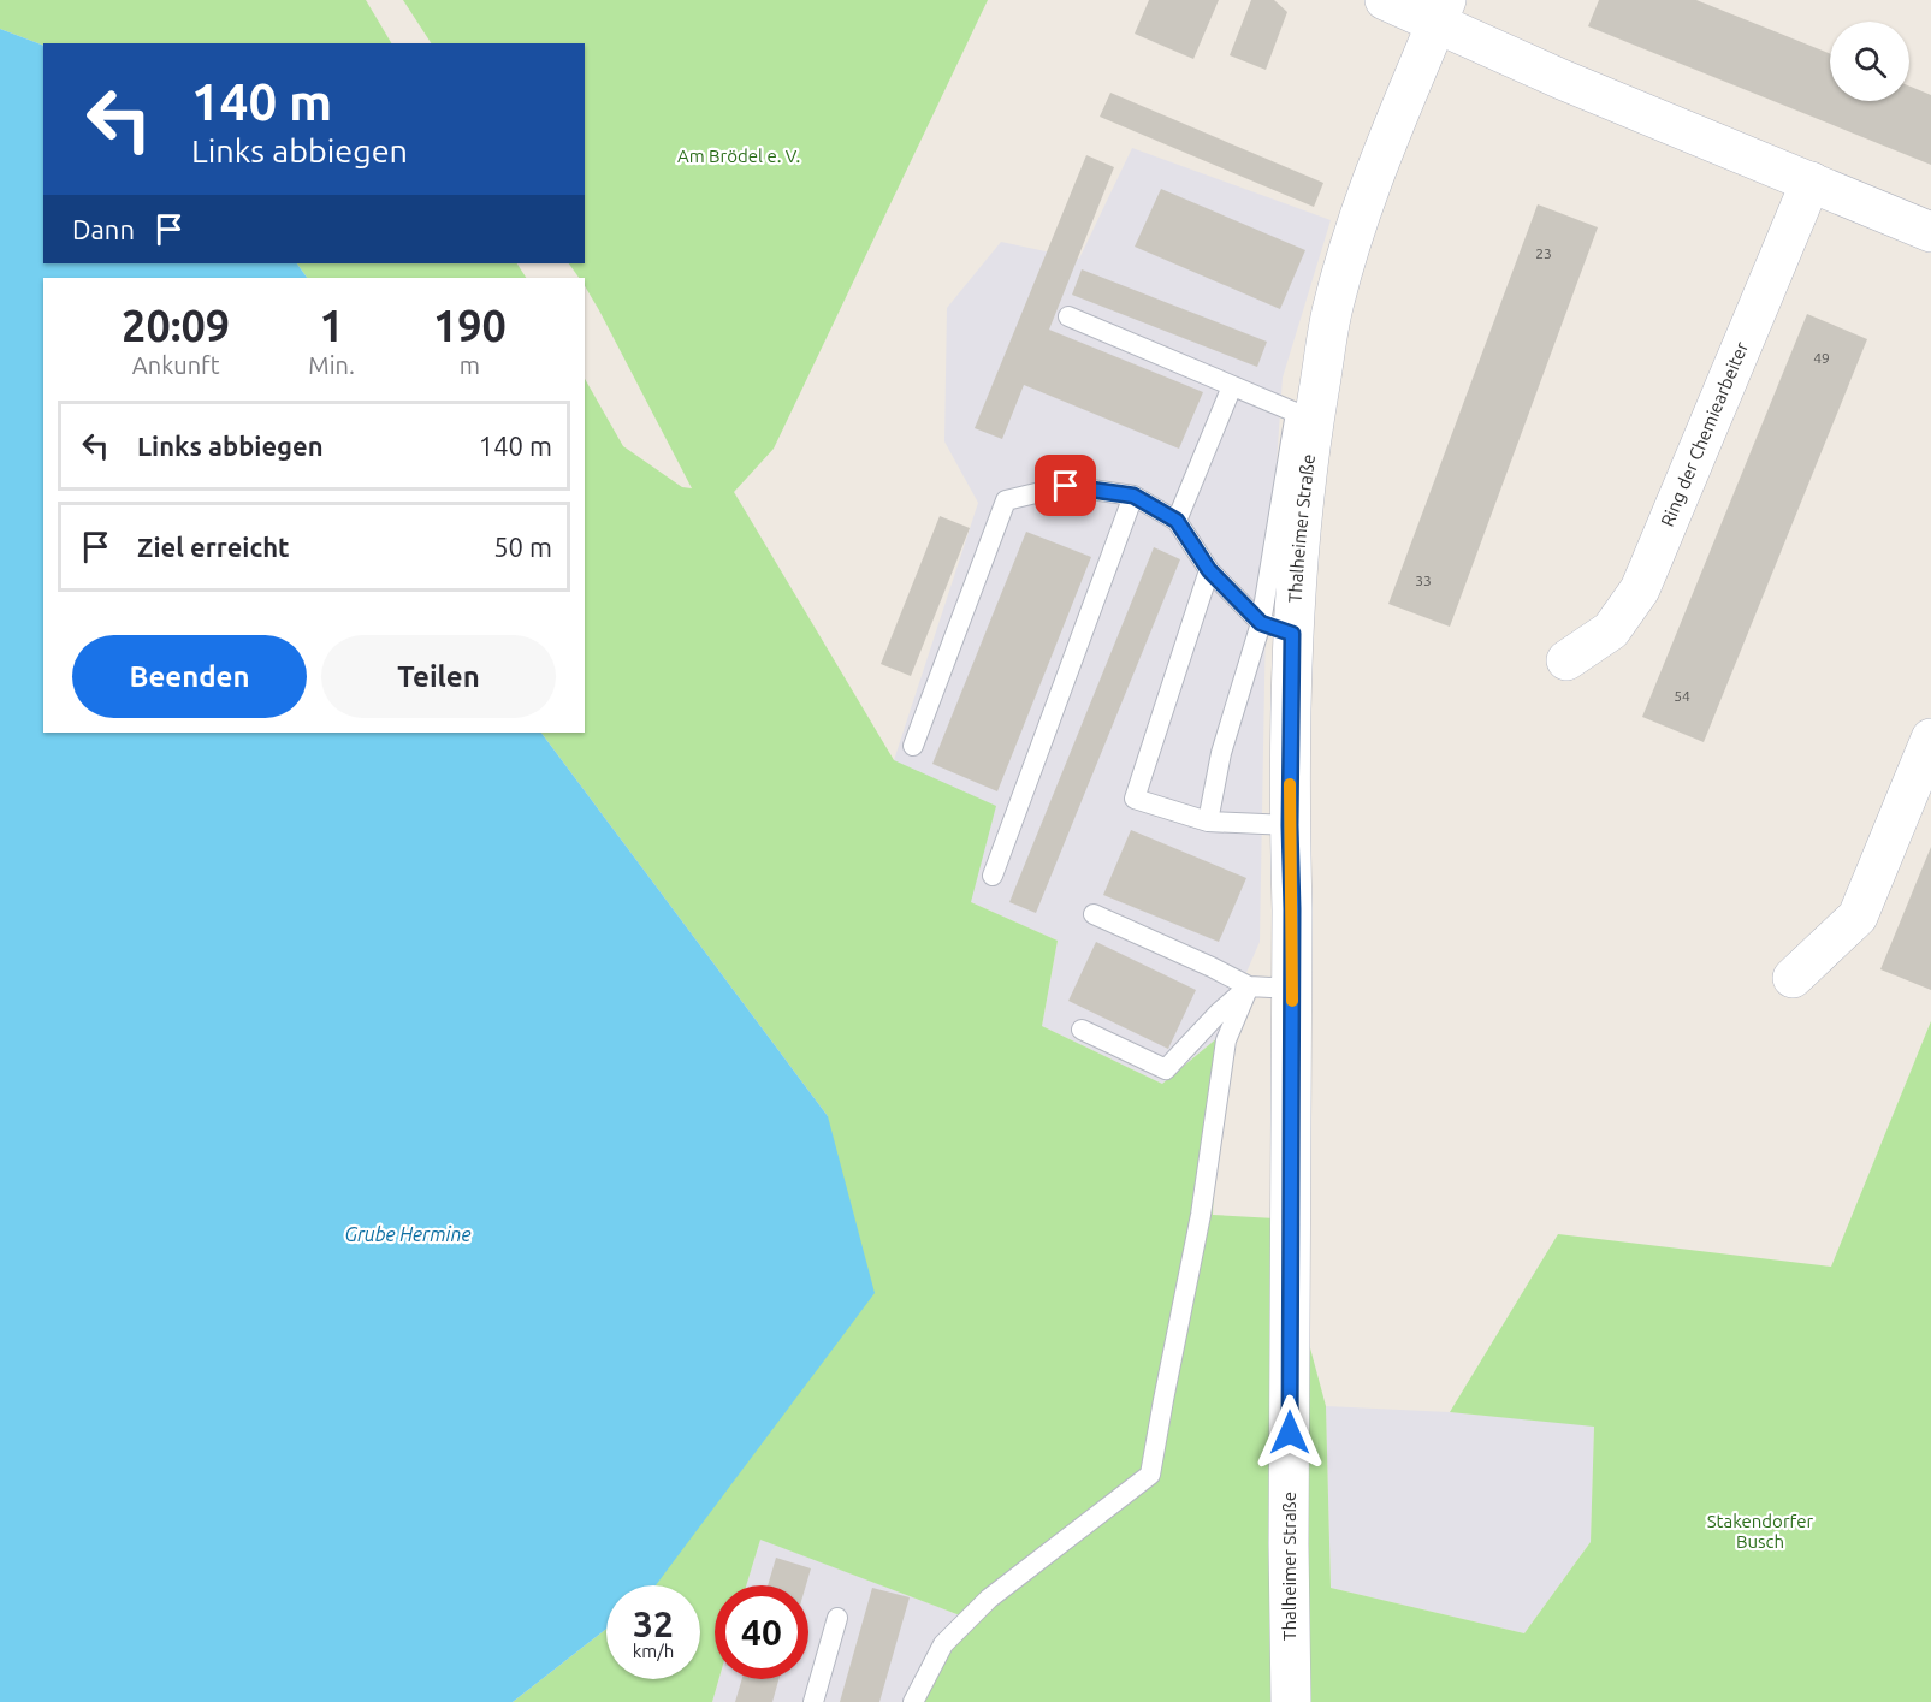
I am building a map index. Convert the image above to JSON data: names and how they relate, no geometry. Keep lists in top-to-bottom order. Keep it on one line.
{"streets":{"street":["Ring der Chemiearbeiter","Thalheimer Straße"]},"water":["Grube Hermine"],"parks":["Am Brödel e. V.","Stakendorfer Busch"],"house_numbers":["23","49","33","54"],"page":{"turn":["140 m","Links abbiegen"],"then":"Dann","eta":["20:09","Ankunft","1","Min.","190","m"],"list":[{"name":"Links abbiegen","value":"140 m"},{"name":"Ziel erreicht","value":"50 m"}],"buttons":["Beenden","Teilen"],"speed":"32 km/h","limit":"40"}}
